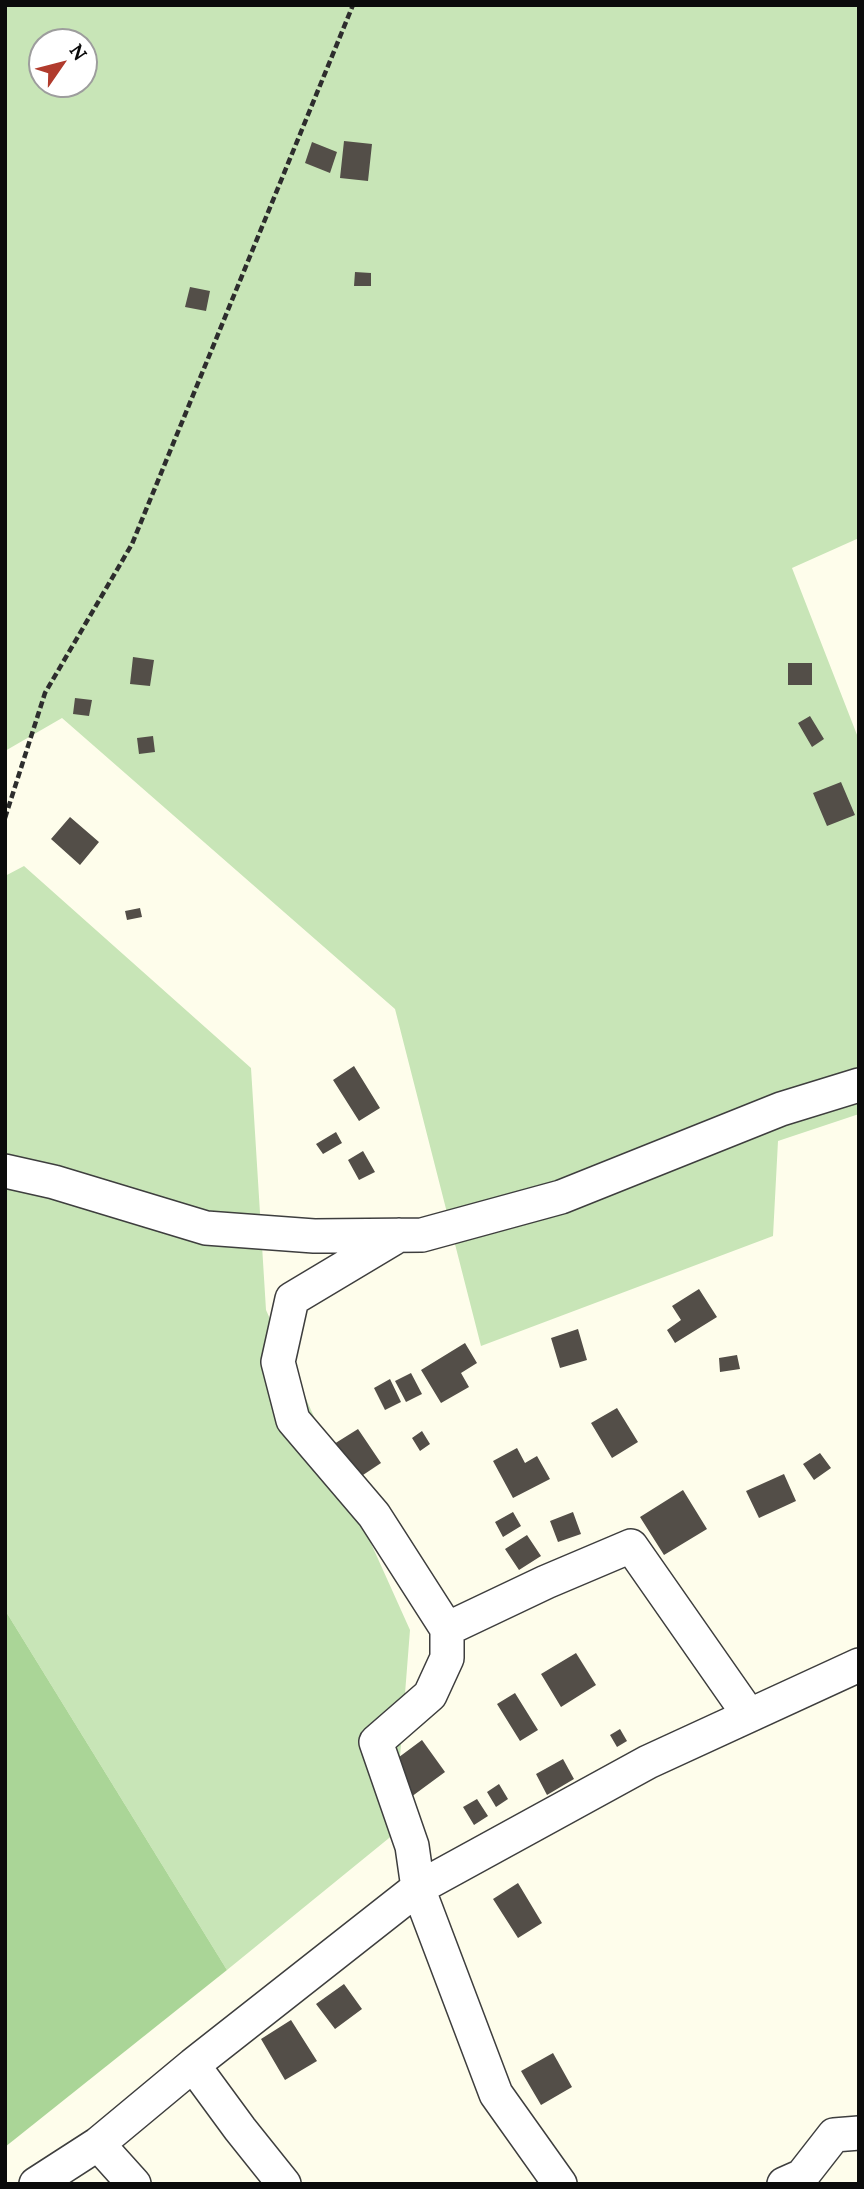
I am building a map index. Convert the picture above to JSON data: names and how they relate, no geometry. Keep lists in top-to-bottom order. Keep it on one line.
{"north":"top right"}
